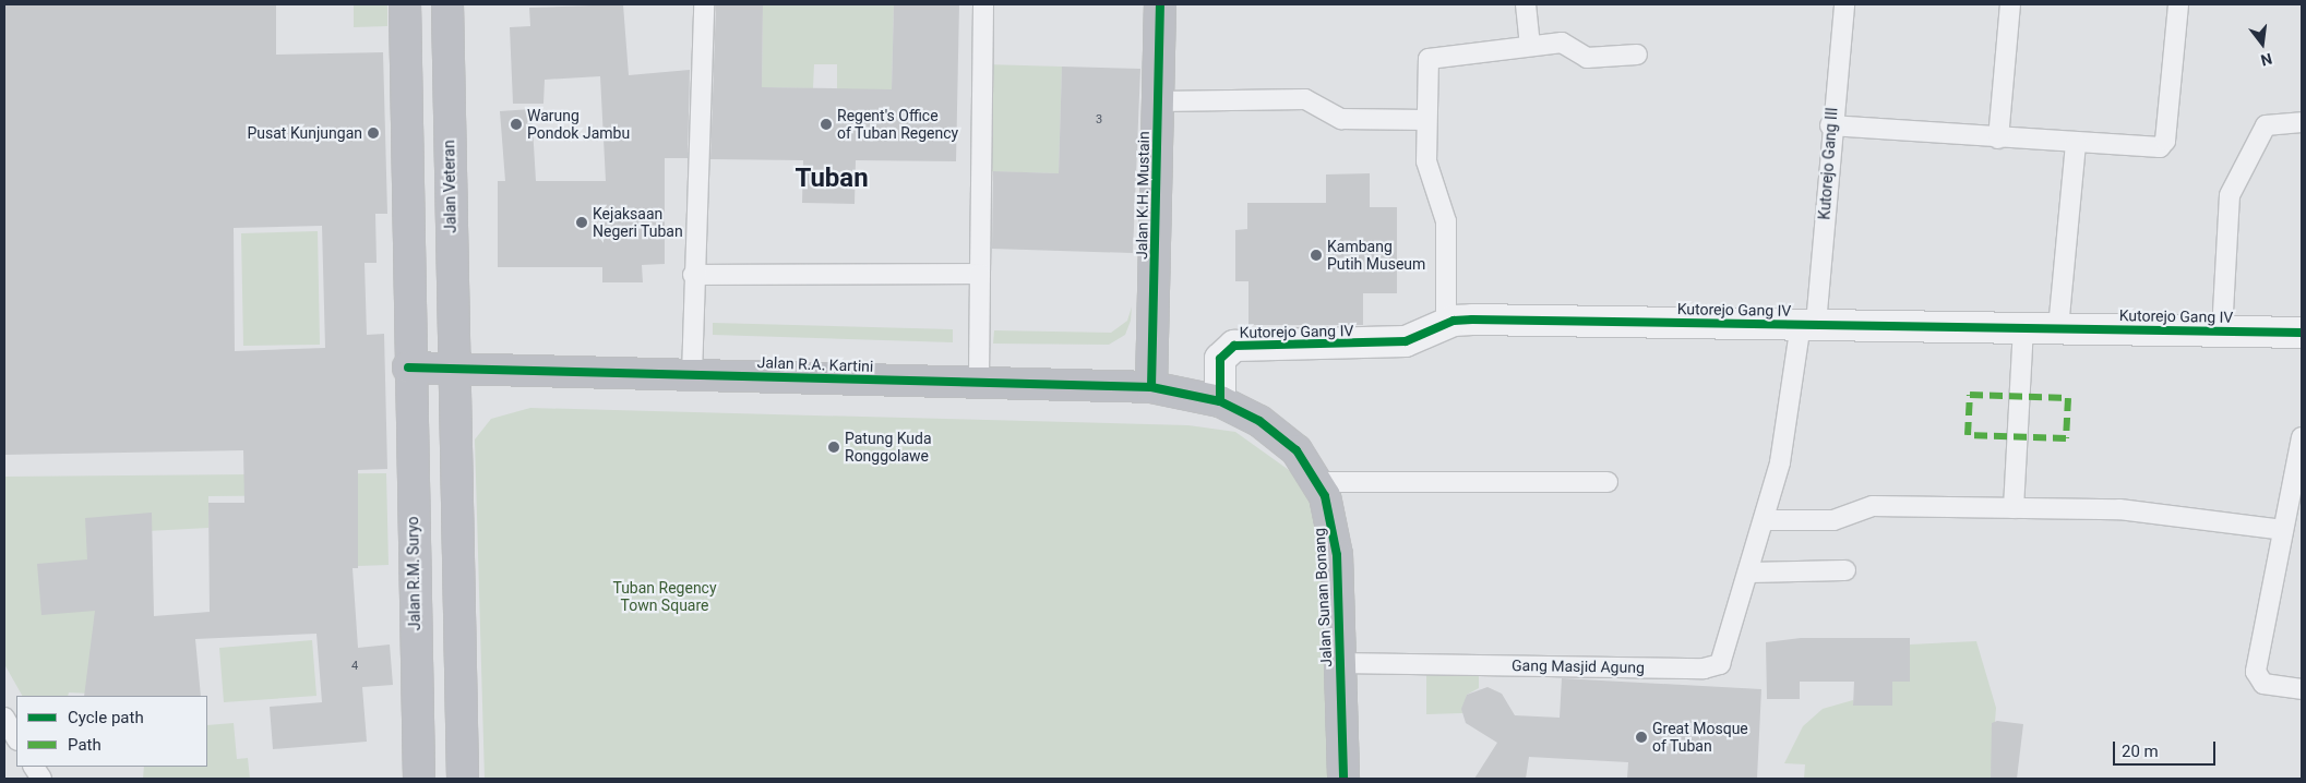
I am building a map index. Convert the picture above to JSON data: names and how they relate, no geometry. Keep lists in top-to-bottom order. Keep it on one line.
{"streets":{"street":["Jalan Veteran","Jalan K.H. Mustain","Kutorejo Gang IV","Jalan R.A. Kartini","Jalan R.M. Suryo","Jalan Sunan Bonang"],"lane":["Kutorejo Gang III","Gang Masjid Agung"]},"crossings":[["Kutorejo Gang III","Kutorejo Gang IV"],["Kutorejo Gang III","Gang Masjid Agung"],["Jalan Veteran","Jalan R.A. Kartini"],["Jalan K.H. Mustain","Jalan R.A. Kartini"],["Kutorejo Gang IV","Jalan R.A. Kartini"],["Kutorejo Gang IV","Jalan Sunan Bonang"],["Jalan R.A. Kartini","Jalan R.M. Suryo"],["Jalan R.A. Kartini","Jalan Sunan Bonang"],["Jalan Sunan Bonang","Gang Masjid Agung"]],"districts":["Tuban"],"parks":["Tuban Regency Town Square"],"places":["Warung Pondok Jambu","Regent's Office of Tuban Regency","Pusat Kunjungan","Kejaksaan Negeri Tuban","Kambang Putih Museum","Patung Kuda Ronggolawe","Great Mosque of Tuban"],"house_numbers":["3","4"],"legend":["Cycle path","Path"],"scale_bar":"20 m","north":"bottom"}
